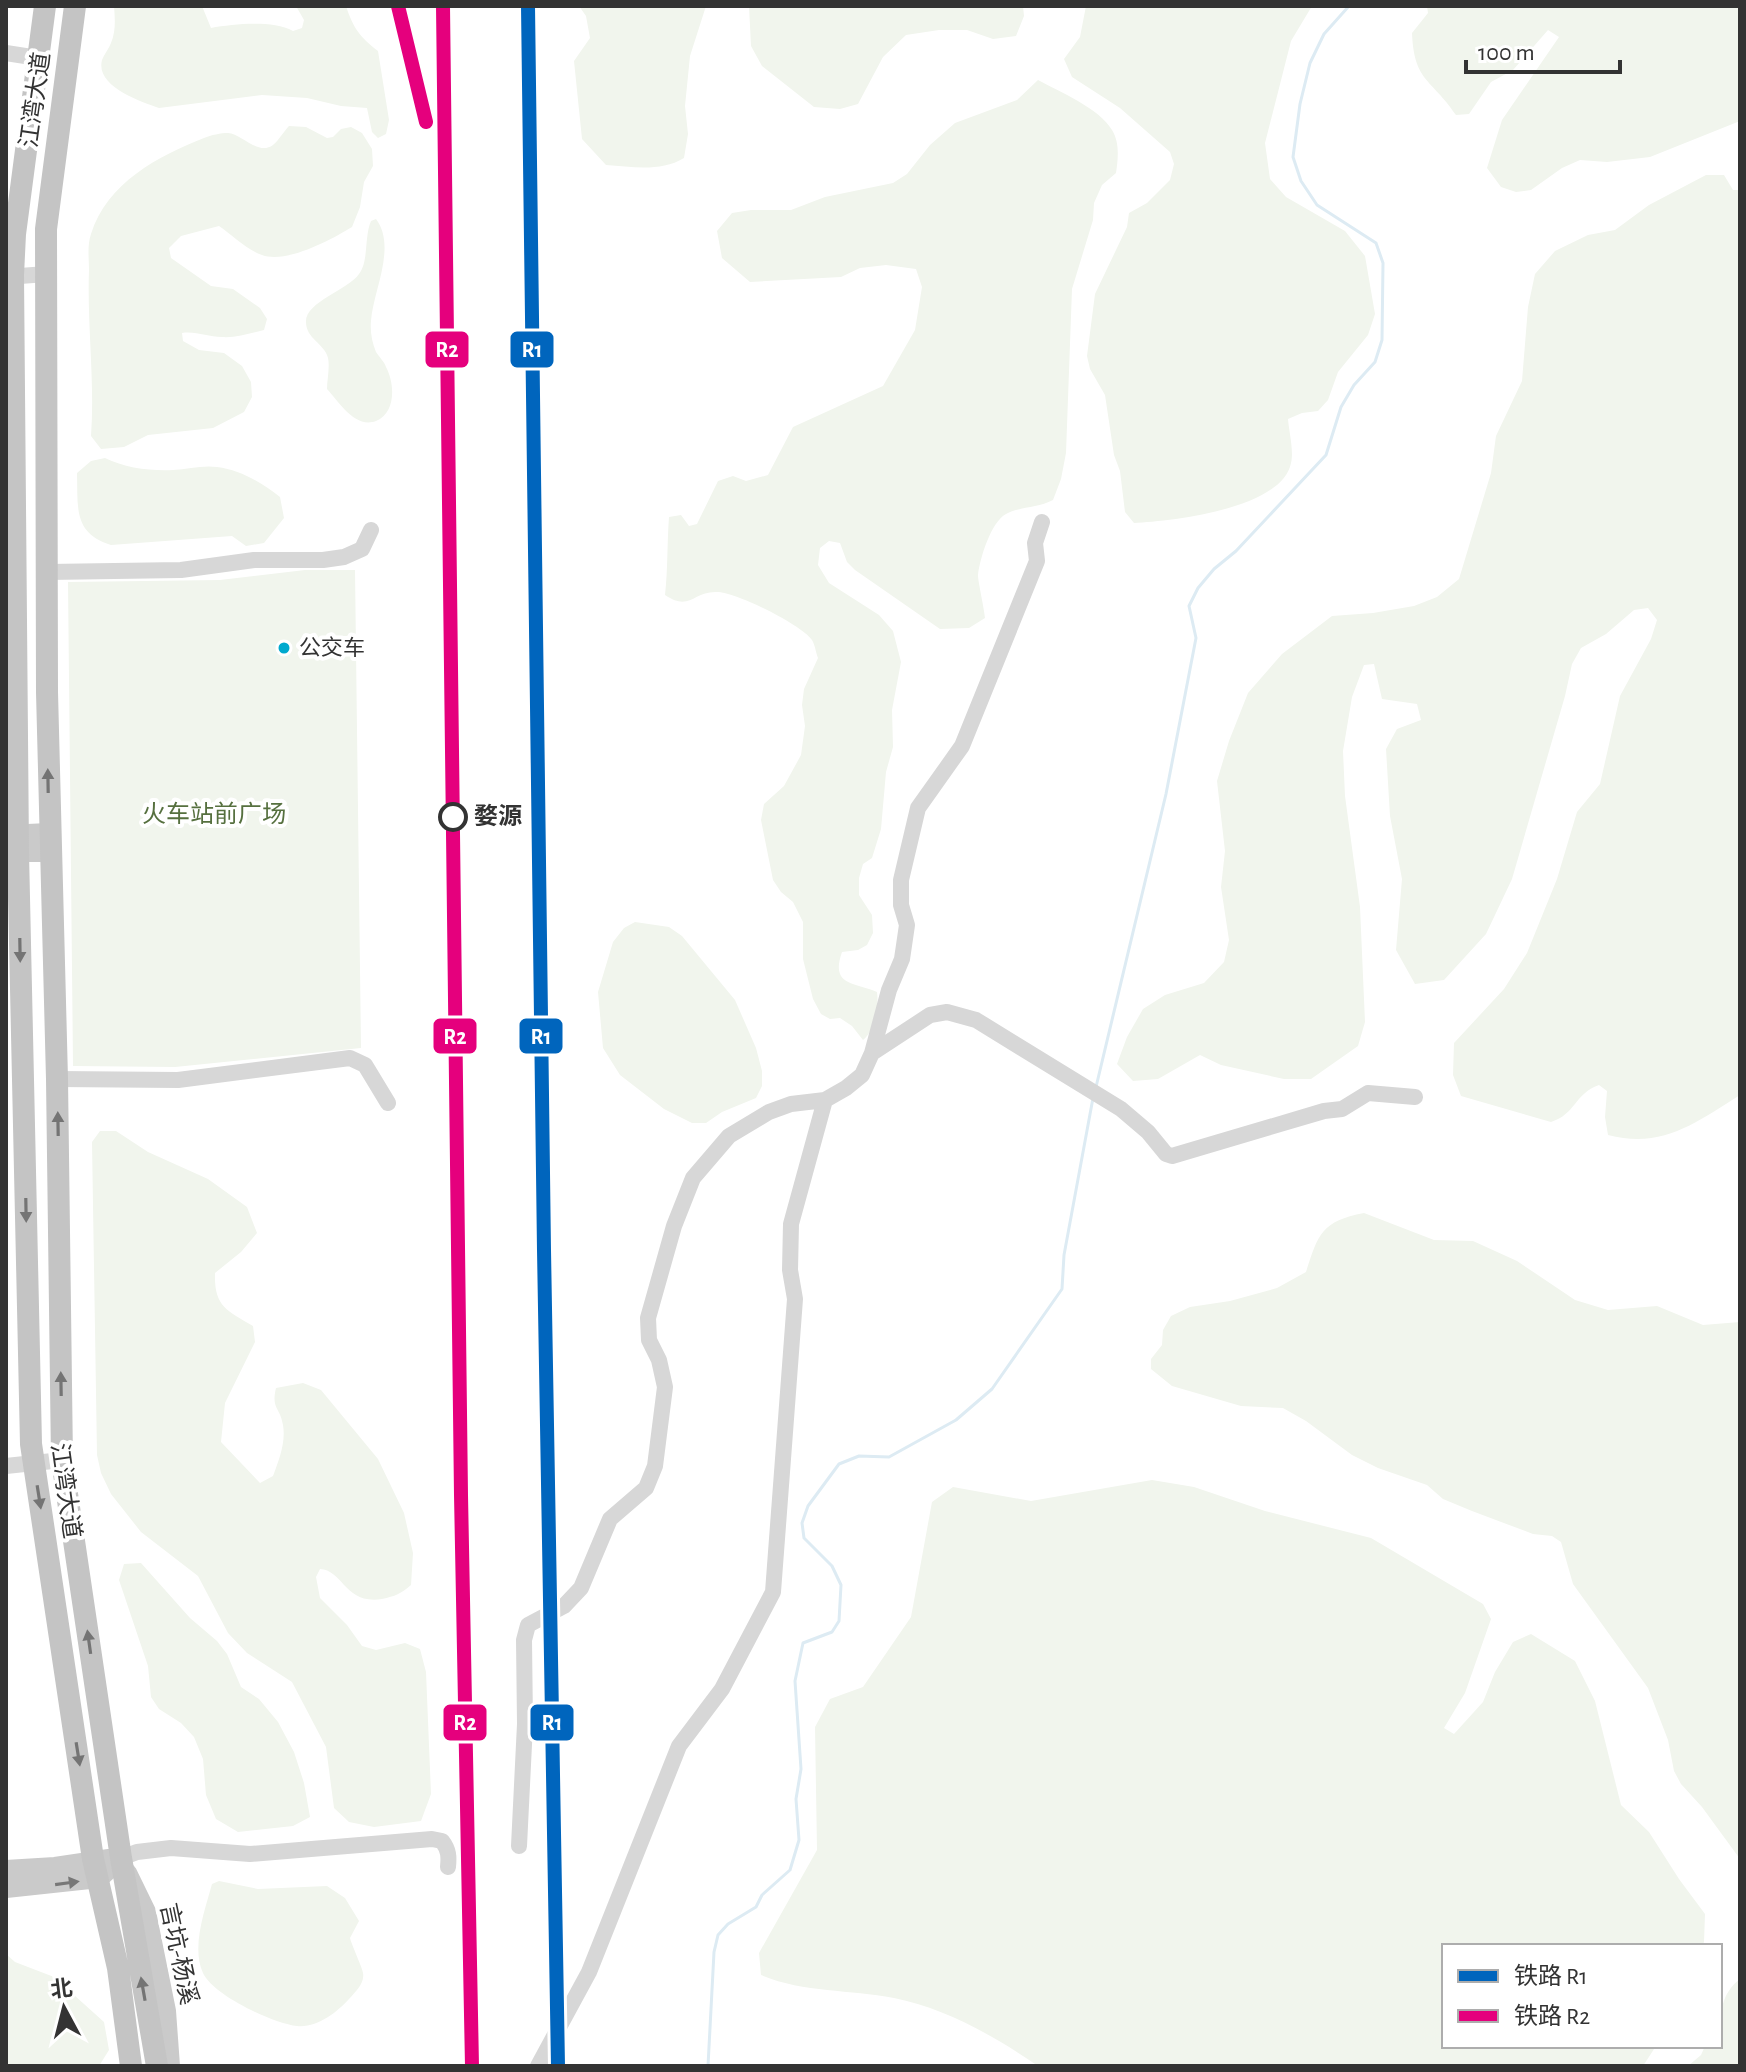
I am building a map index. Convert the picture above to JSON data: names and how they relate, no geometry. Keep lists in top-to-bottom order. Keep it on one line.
{"streets":{"highway":["江湾大道"],"main road":["言坑-杨溪"]},"crossings":[["江湾大道","言坑-杨溪"]],"parks":["火车站前广场"],"places":["公交车","婺源"],"lines":["rail line R1","rail line R2"],"legend":["铁路 R1","铁路 R2"],"scale_bar":"100 m","north":"top"}
